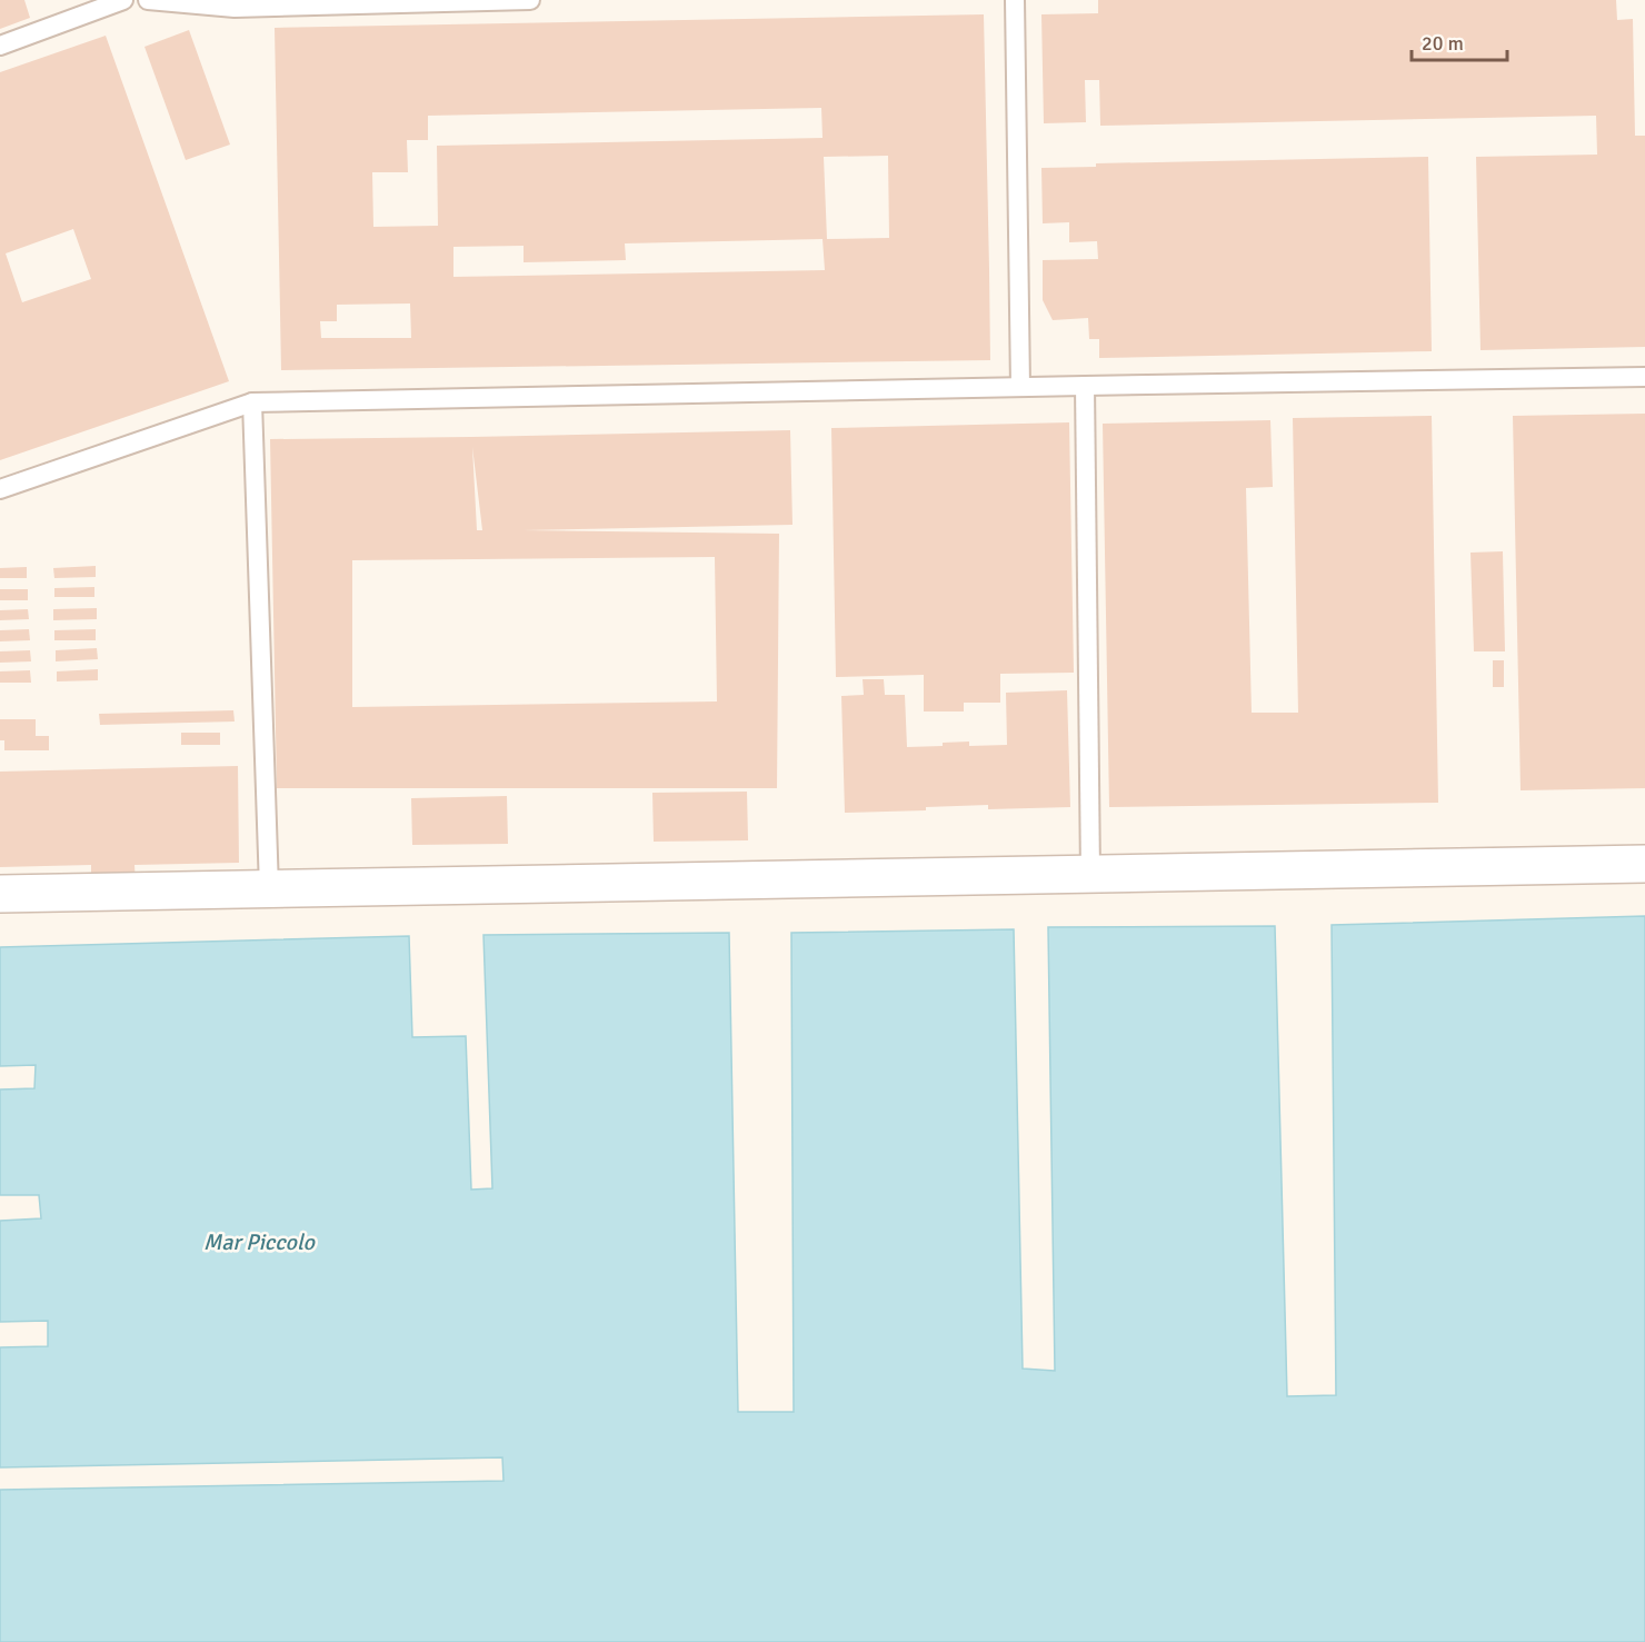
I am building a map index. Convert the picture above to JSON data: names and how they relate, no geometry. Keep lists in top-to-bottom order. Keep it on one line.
{"water":["Mar Piccolo"],"scale_bar":"20 m"}
